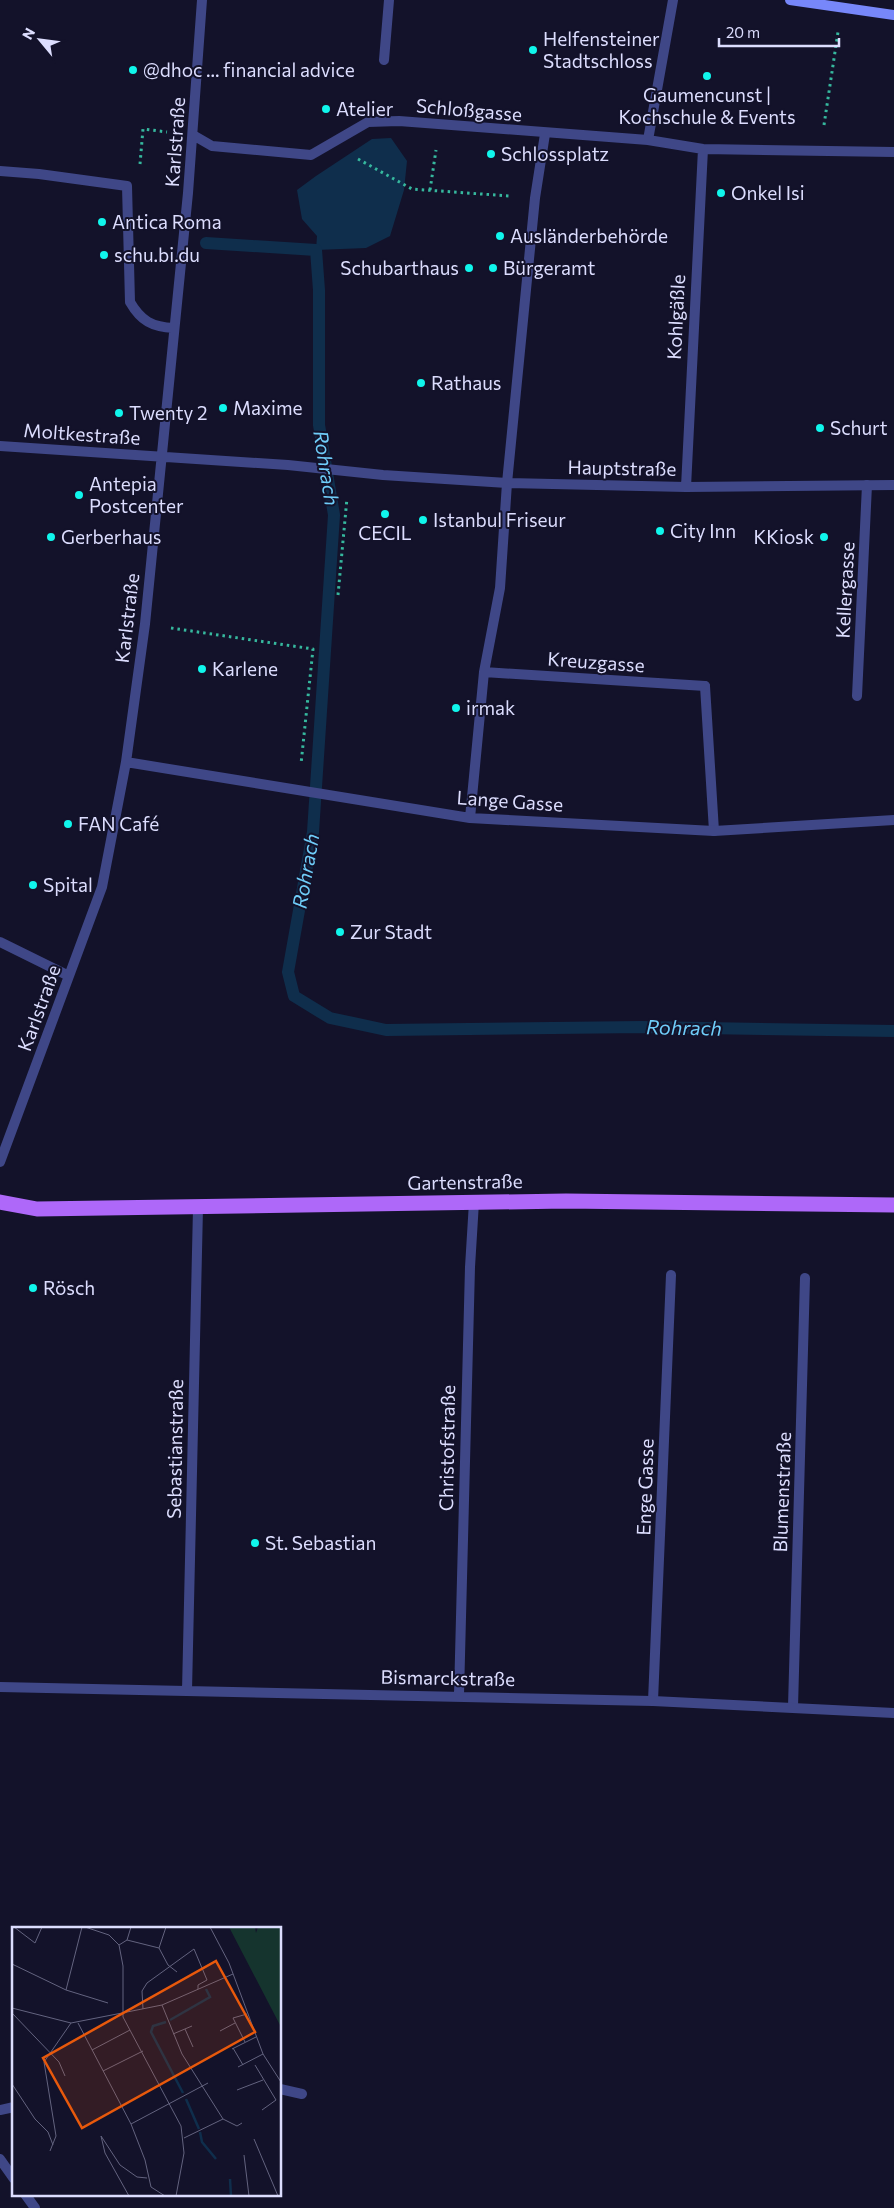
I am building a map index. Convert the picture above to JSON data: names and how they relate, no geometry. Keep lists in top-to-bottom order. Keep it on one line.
{"streets":{"main road":["Gartenstraße"],"street":["Schloßgasse","Karlstraße","Kohlgäßle","Moltkestraße","Hauptstraße","Kellergasse","Kreuzgasse","Lange Gasse","Christofstraße","Sebastianstraße","Enge Gasse","Blumenstraße","Bismarckstraße"]},"crossings":[["Schloßgasse","Karlstraße"],["Schloßgasse","Kohlgäßle"],["Schloßgasse","Hauptstraße"],["Karlstraße","Moltkestraße"],["Karlstraße","Hauptstraße"],["Karlstraße","Lange Gasse"],["Kohlgäßle","Hauptstraße"],["Moltkestraße","Hauptstraße"],["Hauptstraße","Kellergasse"],["Kreuzgasse","Lange Gasse"],["Gartenstraße","Christofstraße"],["Gartenstraße","Sebastianstraße"],["Christofstraße","Bismarckstraße"],["Sebastianstraße","Bismarckstraße"],["Enge Gasse","Bismarckstraße"],["Blumenstraße","Bismarckstraße"]],"water":["Rohrach"],"places":["Helfensteiner Stadtschloss","@dhoc ... financial advice","Gaumencunst | Kochschule & Events","Atelier","Schlossplatz","Onkel Isi","Antica Roma","Ausländerbehörde","schu.bi.du","Schubarthaus","Bürgeramt","Rathaus","Maxime","Twenty 2","Schurt","Antepia Postcenter","CECIL","Istanbul Friseur","City Inn","Gerberhaus","KKiosk","Karlene","irmak","FAN Café","Spital","Zur Stadt","Rösch","St. Sebastian"],"scale_bar":"20 m","north":"top left"}
